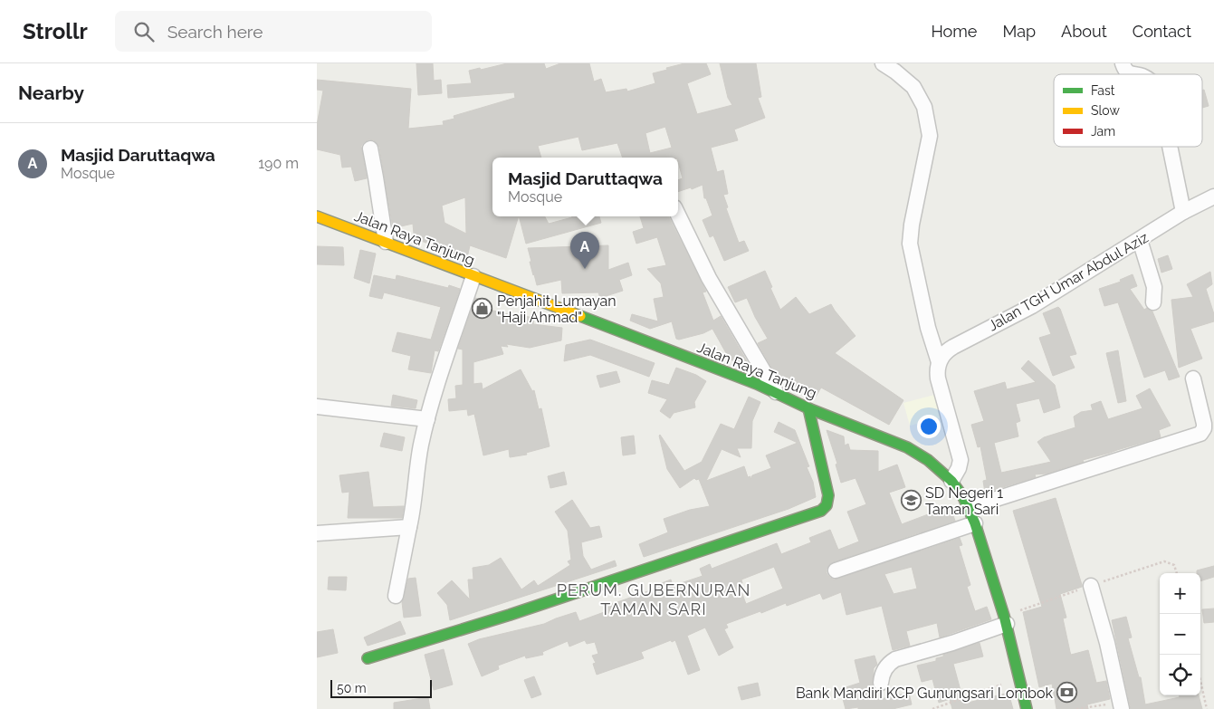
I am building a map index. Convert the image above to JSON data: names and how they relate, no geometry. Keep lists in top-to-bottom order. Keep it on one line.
{"streets":{"main road":["Jalan Raya Tanjung"],"street":["Jalan TGH Umar Abdul Aziz"]},"districts":["PERUM. GUBERNURAN TAMAN SARI"],"places":{"shop":["Penjahit Lumayan \"Haji Ahmad\""],"school or university":["SD Negeri 1 Taman Sari"],"bank":["Bank Mandiri KCP Gunungsari Lombok"]},"legend":["Fast","Slow","Jam"],"scale_bar":"50 m","page":{"header":"Strollr","search":"Search here","nav":["Home","Map","About","Contact"],"heading":"Nearby","list":[{"mark":"A","name":"Masjid Daruttaqwa","note":"Mosque","value":"190 m"}],"popup":["Masjid Daruttaqwa","Mosque"],"pins":"A","map_buttons":["+","−"],"scale":"50 m"}}
